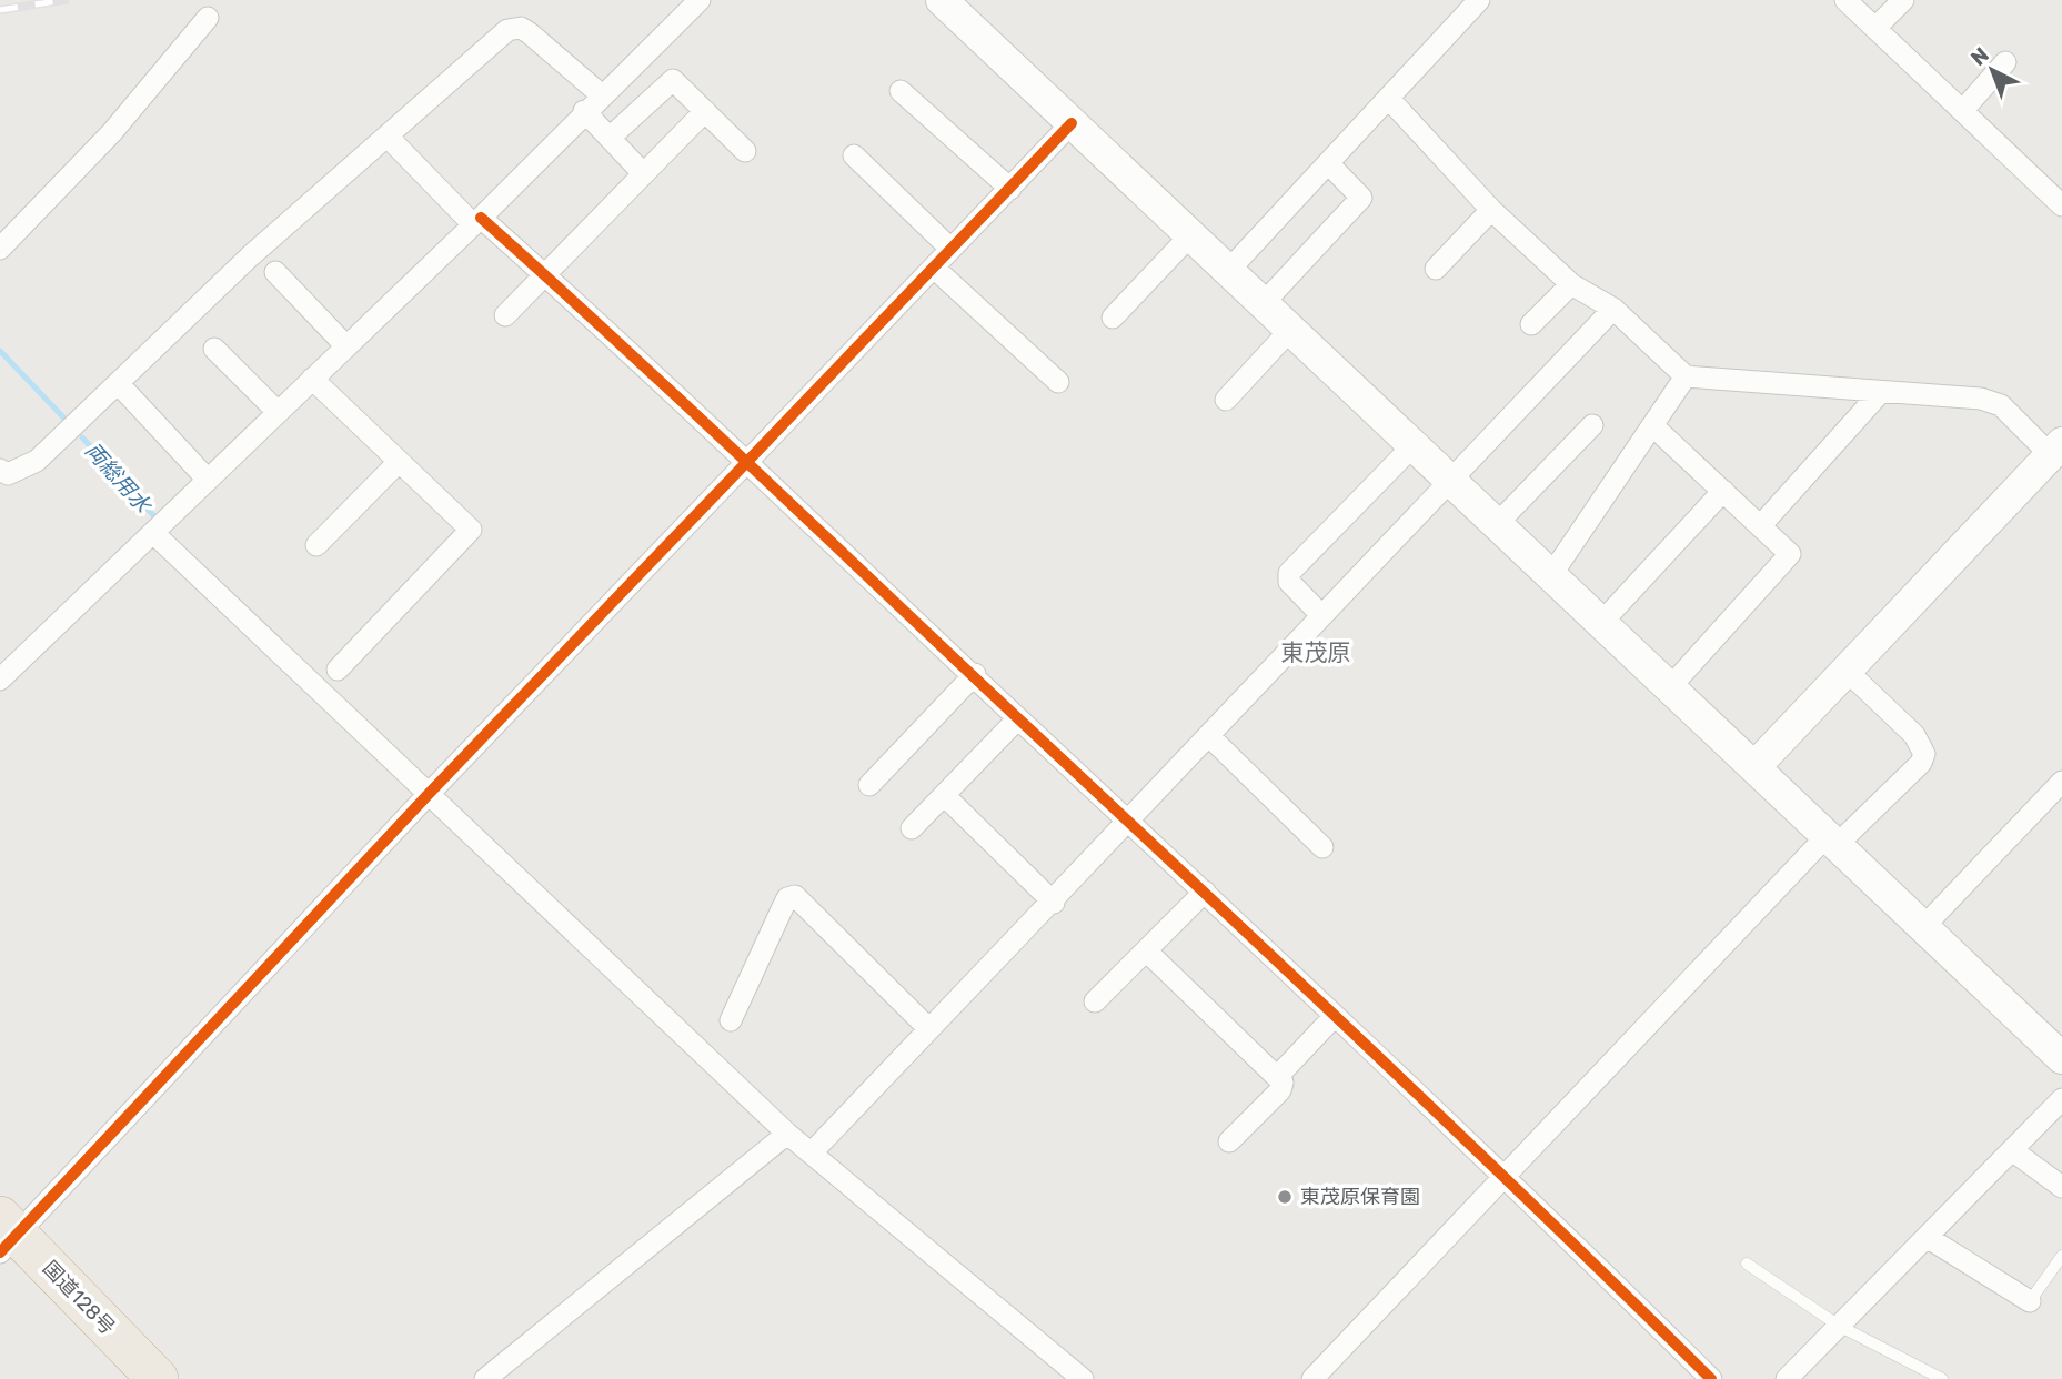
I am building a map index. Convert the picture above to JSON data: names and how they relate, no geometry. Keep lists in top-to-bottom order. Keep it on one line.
{"streets":{"highway":["国道128号"]},"districts":["東茂原"],"water":["両総用水"],"places":["東茂原保育園"],"north":"top left"}
